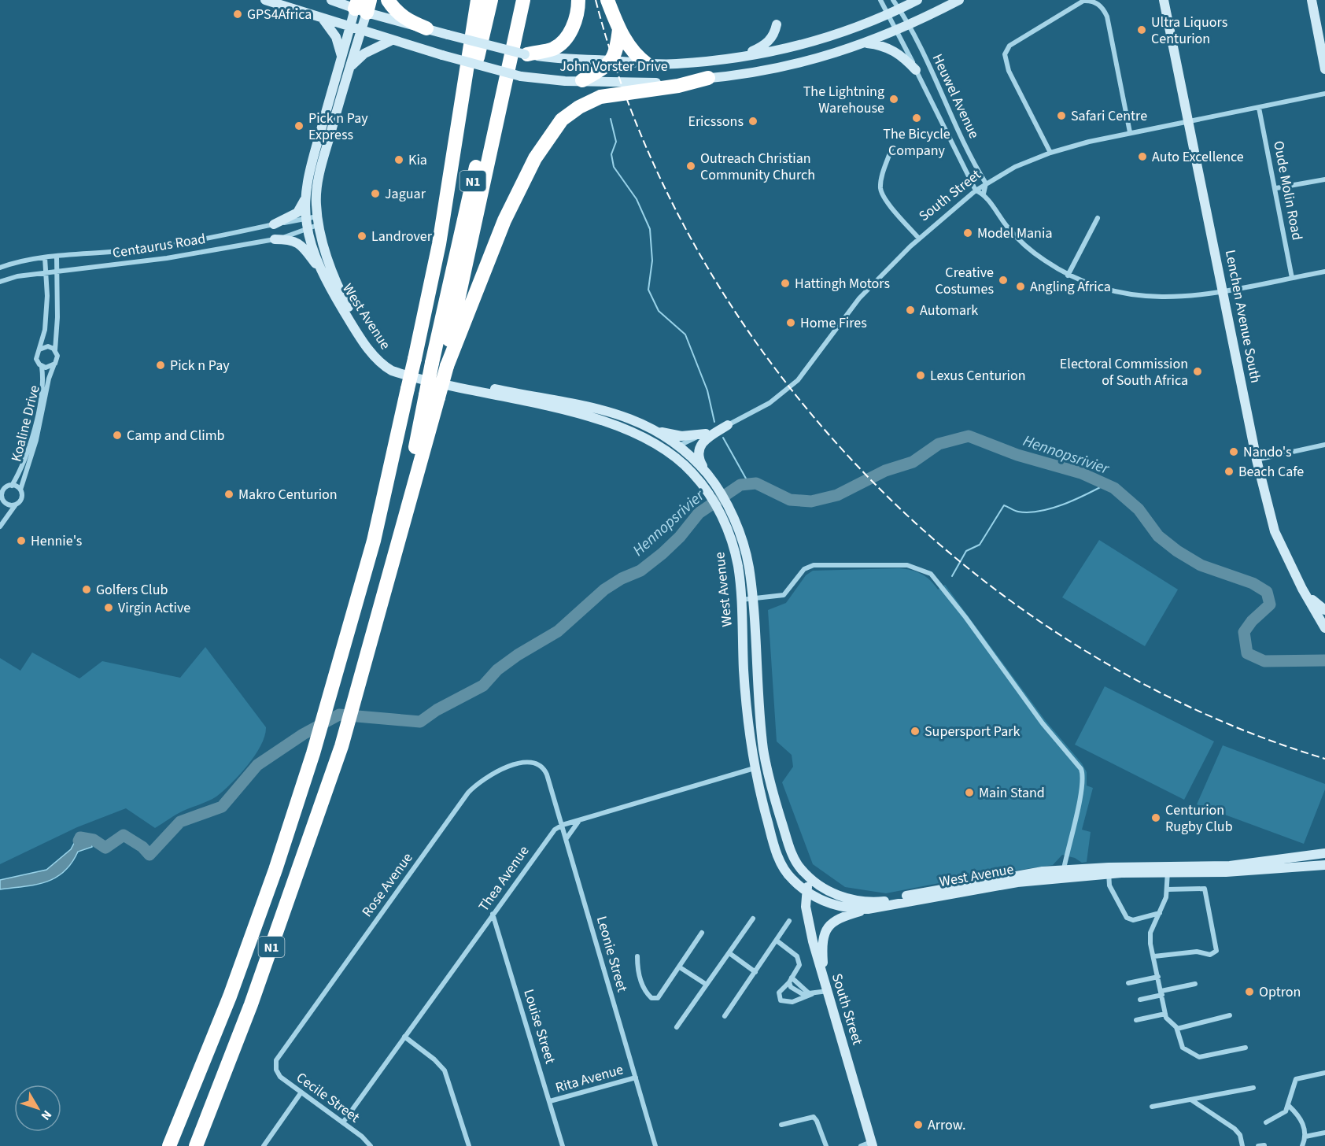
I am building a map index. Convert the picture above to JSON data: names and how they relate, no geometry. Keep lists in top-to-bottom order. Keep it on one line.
{"streets":{"highway":["N1"],"street":["John Vorster Drive","Heuwel Avenue","Oude Molin Road","South Street","Centaurus Road","West Avenue","Lenchen Avenue South","Koaline Drive","Thea Avenue","Rose Avenue","Leonie Street","Louise Street","Rita Avenue","Cecile Street"]},"crossings":[["John Vorster Drive","Heuwel Avenue"],["John Vorster Drive","West Avenue"],["Heuwel Avenue","South Street"],["Oude Molin Road","South Street"],["South Street","West Avenue"],["South Street","Lenchen Avenue South"],["Centaurus Road","West Avenue"],["West Avenue","Thea Avenue"],["Thea Avenue","Leonie Street"],["Thea Avenue","Louise Street"],["Thea Avenue","Cecile Street"],["Rose Avenue","Leonie Street"],["Rose Avenue","Cecile Street"],["Leonie Street","Rita Avenue"],["Louise Street","Rita Avenue"]],"water":["Hennopsrivier"],"places":["GPS4Africa","Ultra Liquors Centurion","The Lightning Warehouse","Safari Centre","The Bicycle Company","Ericssons","Pick n Pay Express","Auto Excellence","Kia","Outreach Christian Community Church","Jaguar","Model Mania","Landrover","Creative Costumes","Hattingh Motors","Angling Africa","Automark","Home Fires","Pick n Pay","Electoral Commission of South Africa","Lexus Centurion","Camp and Climb","Nando's","Beach Cafe","Makro Centurion","Hennie's","Golfers Club","Virgin Active","Supersport Park","Main Stand","Centurion Rugby Club","Optron","Arrow."],"north":"bottom right"}
